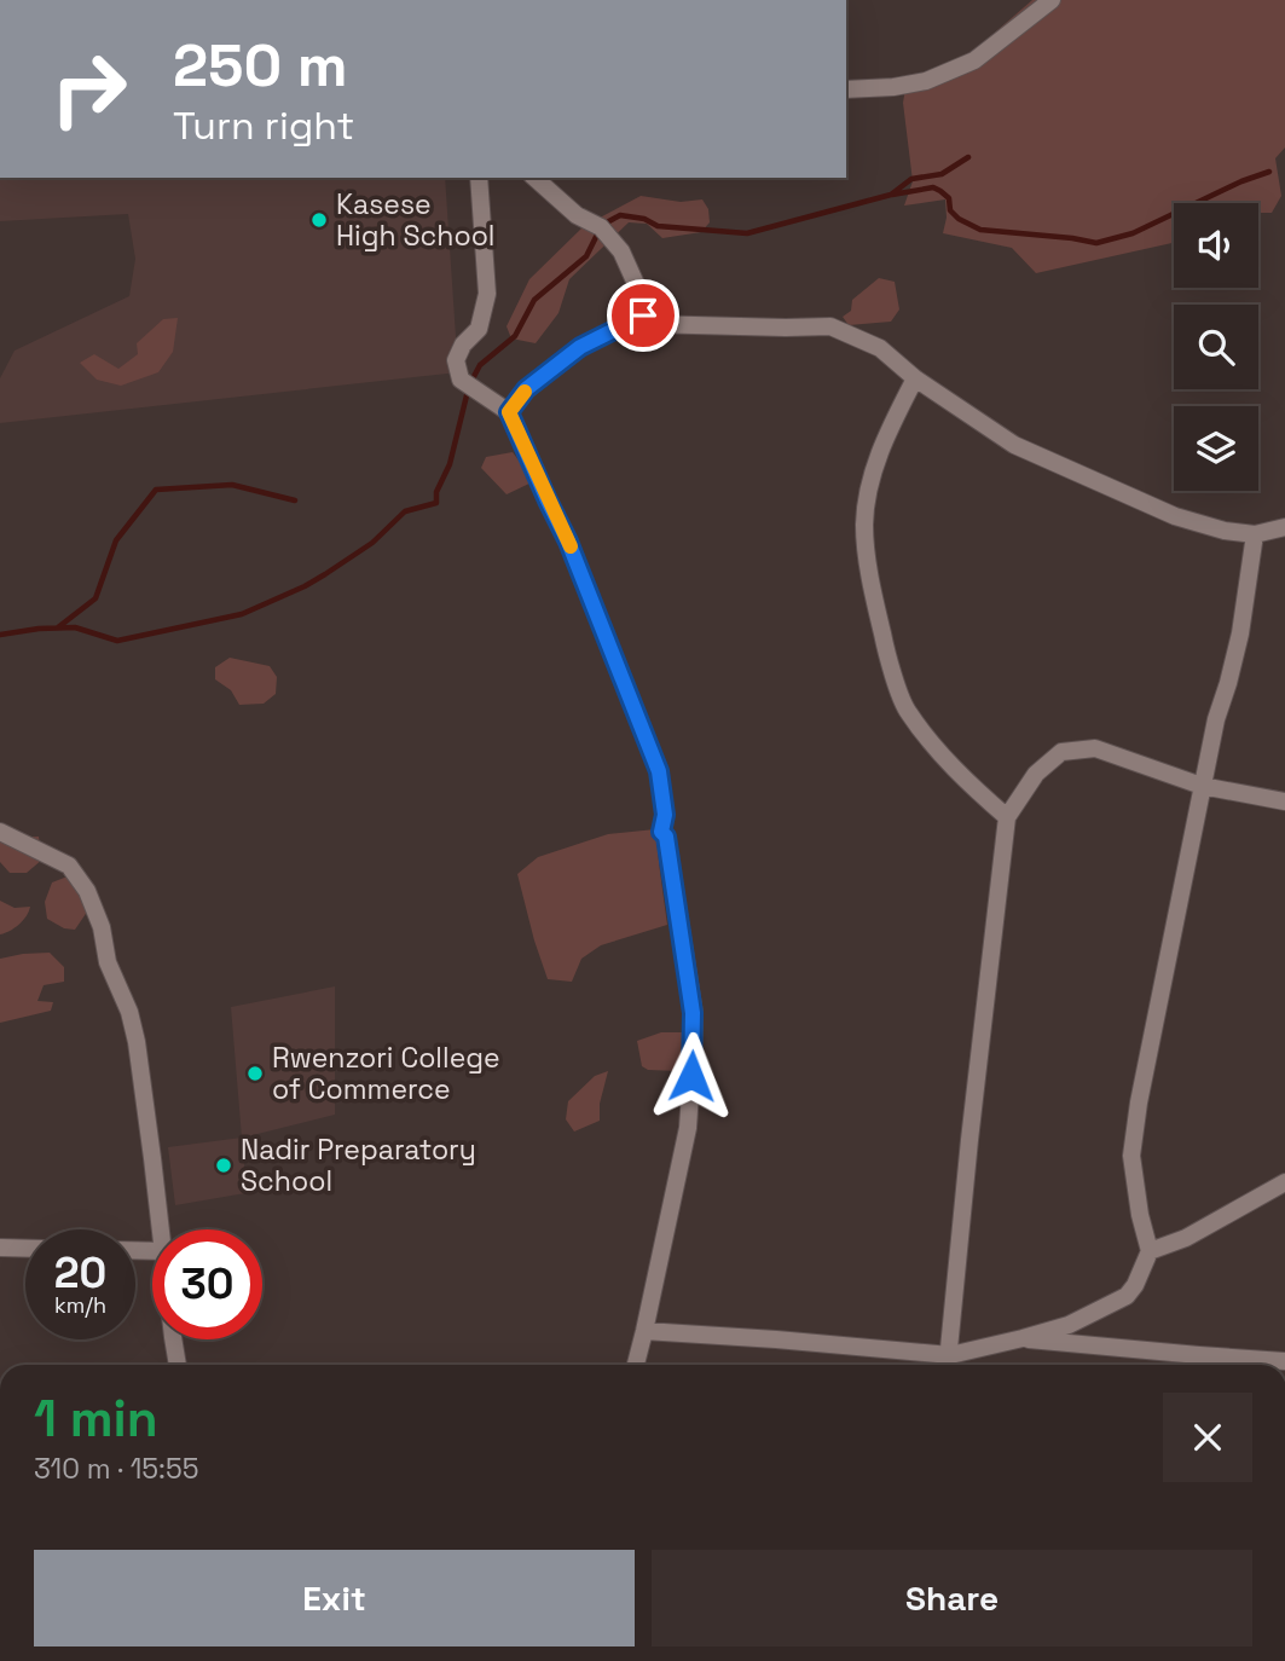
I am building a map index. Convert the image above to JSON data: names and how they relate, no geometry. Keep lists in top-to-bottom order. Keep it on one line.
{"places":["Kasese High School","Rwenzori College of Commerce","Nadir Preparatory School"],"page":{"turn":["250 m","Turn right"],"speed":"20 km/h","limit":"30","heading":["1 min","310 m · 15:55"],"buttons":["Exit","Share"]}}
